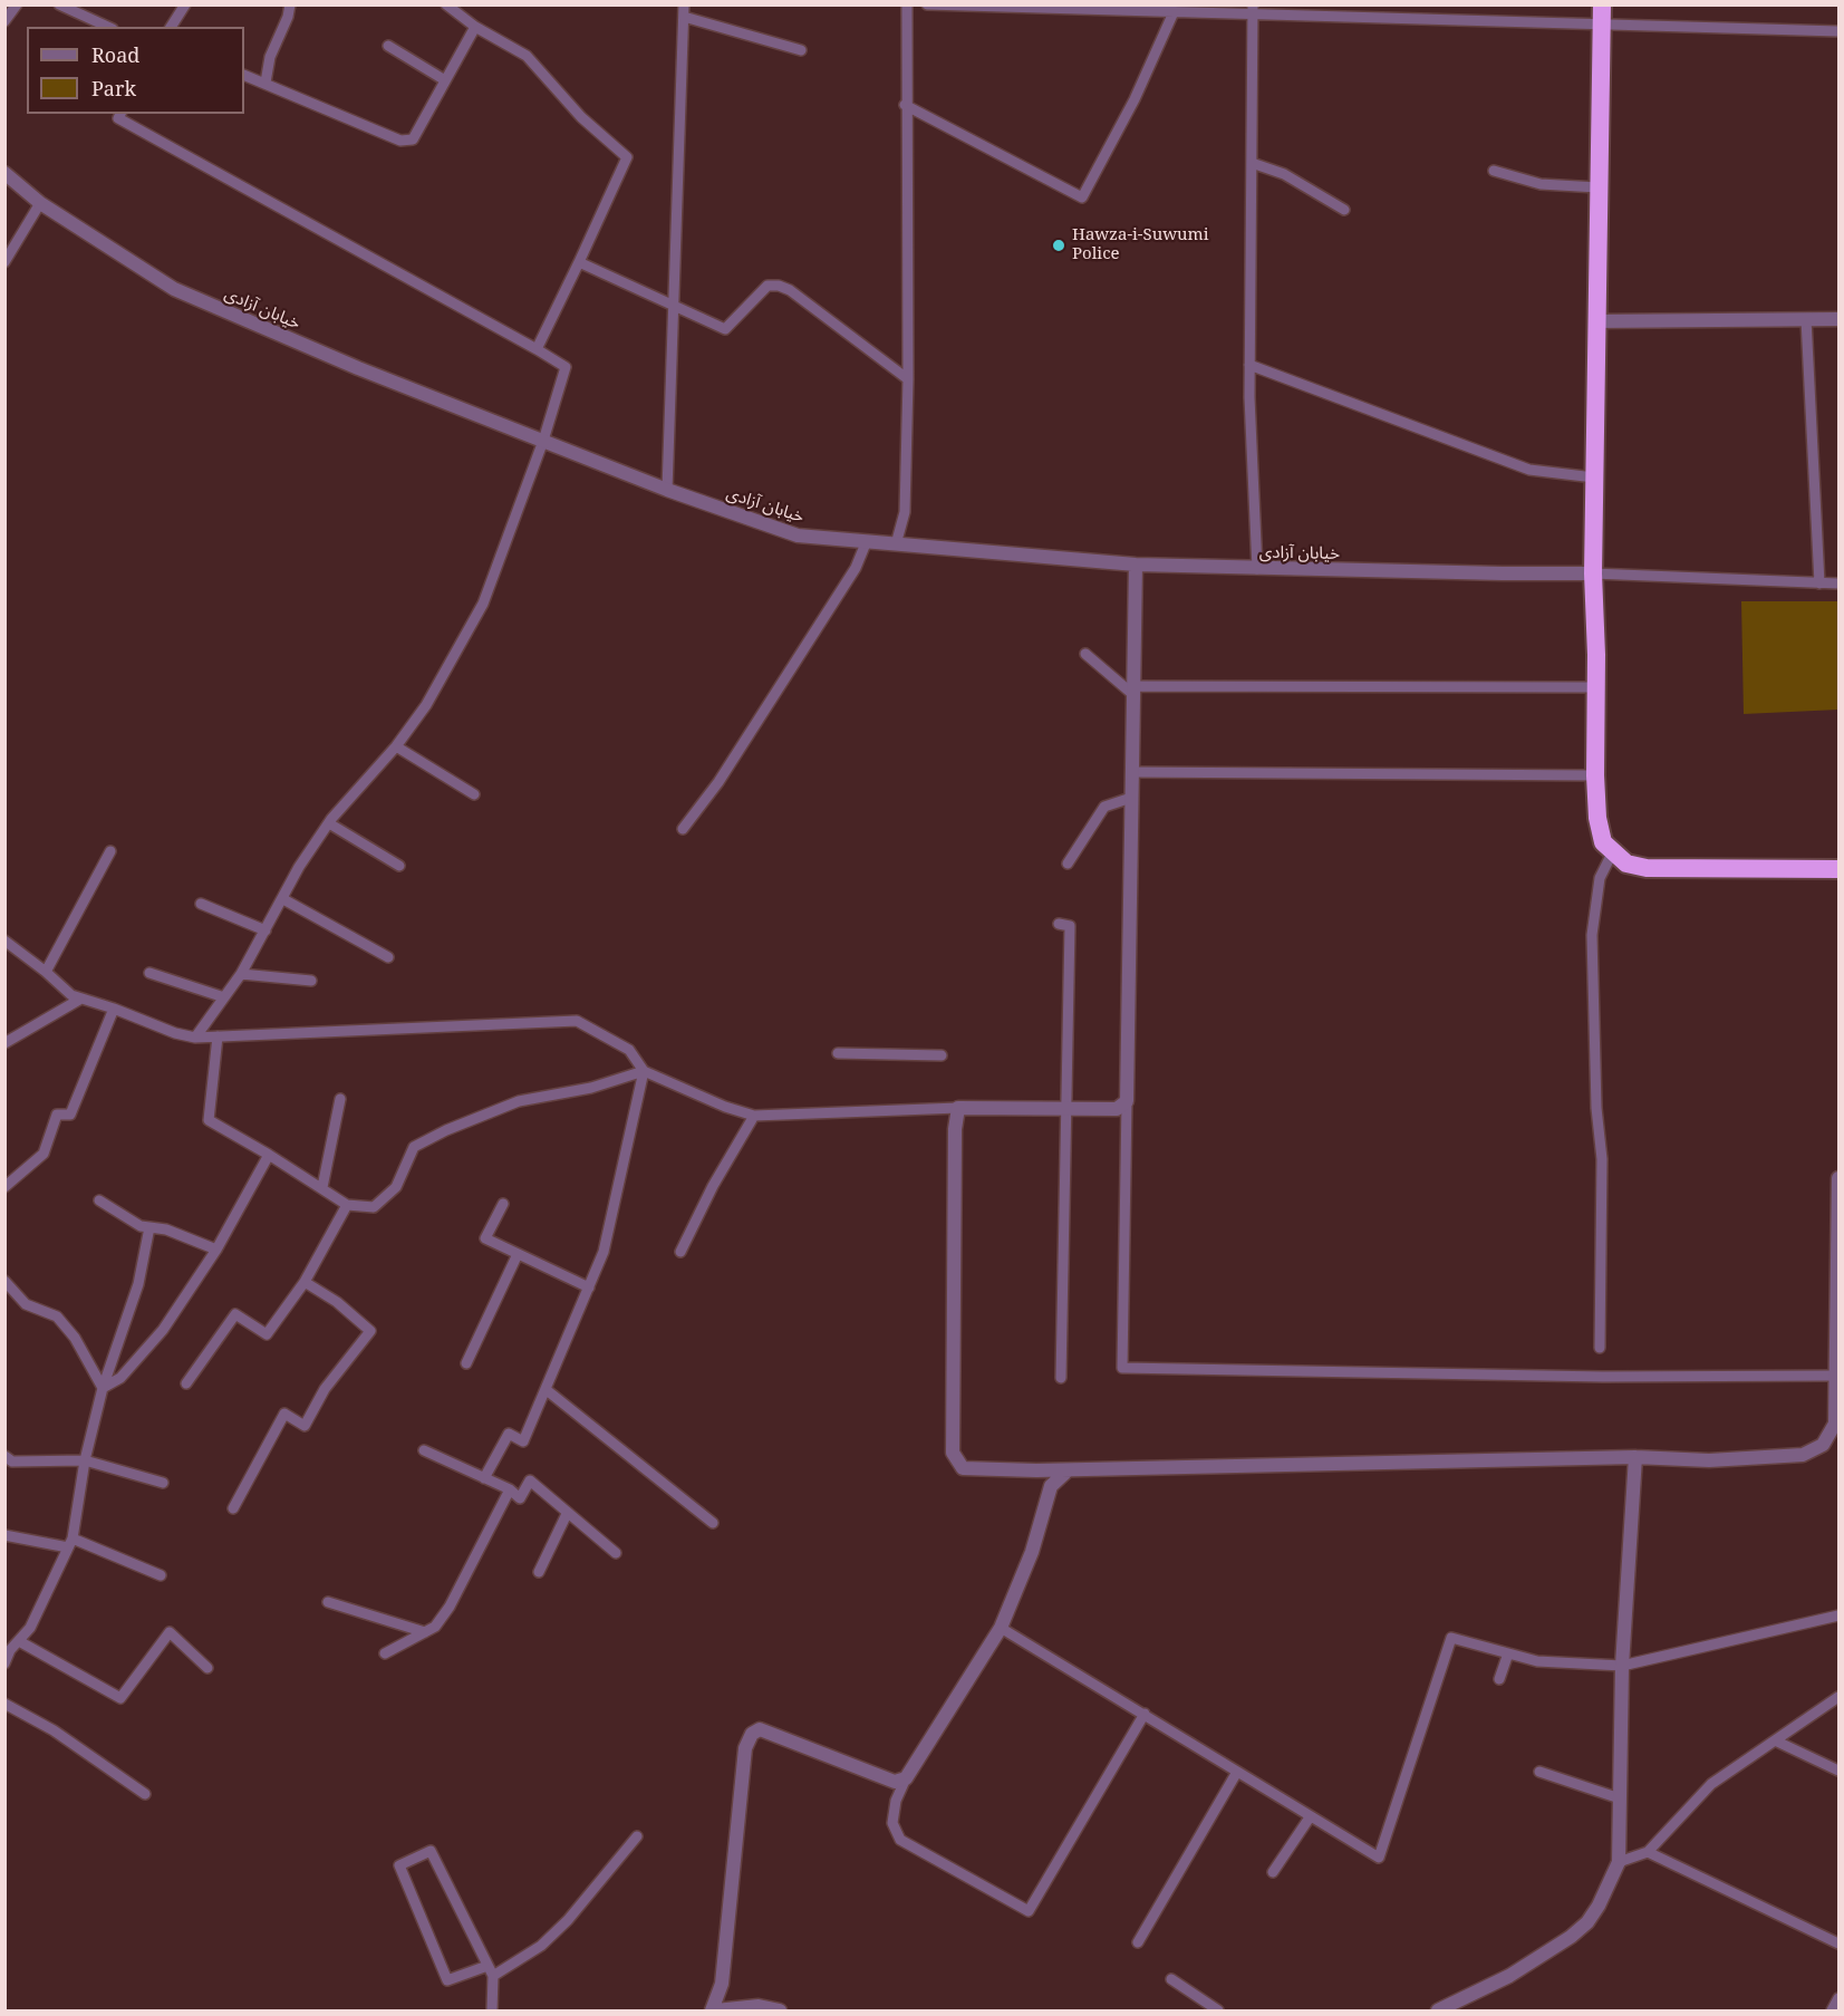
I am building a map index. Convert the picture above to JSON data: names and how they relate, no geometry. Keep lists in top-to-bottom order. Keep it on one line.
{"streets":{"street":["خیابان آزادی"]},"places":["Hawza-i-Suwumi Police"],"legend":["Road","Park"]}
